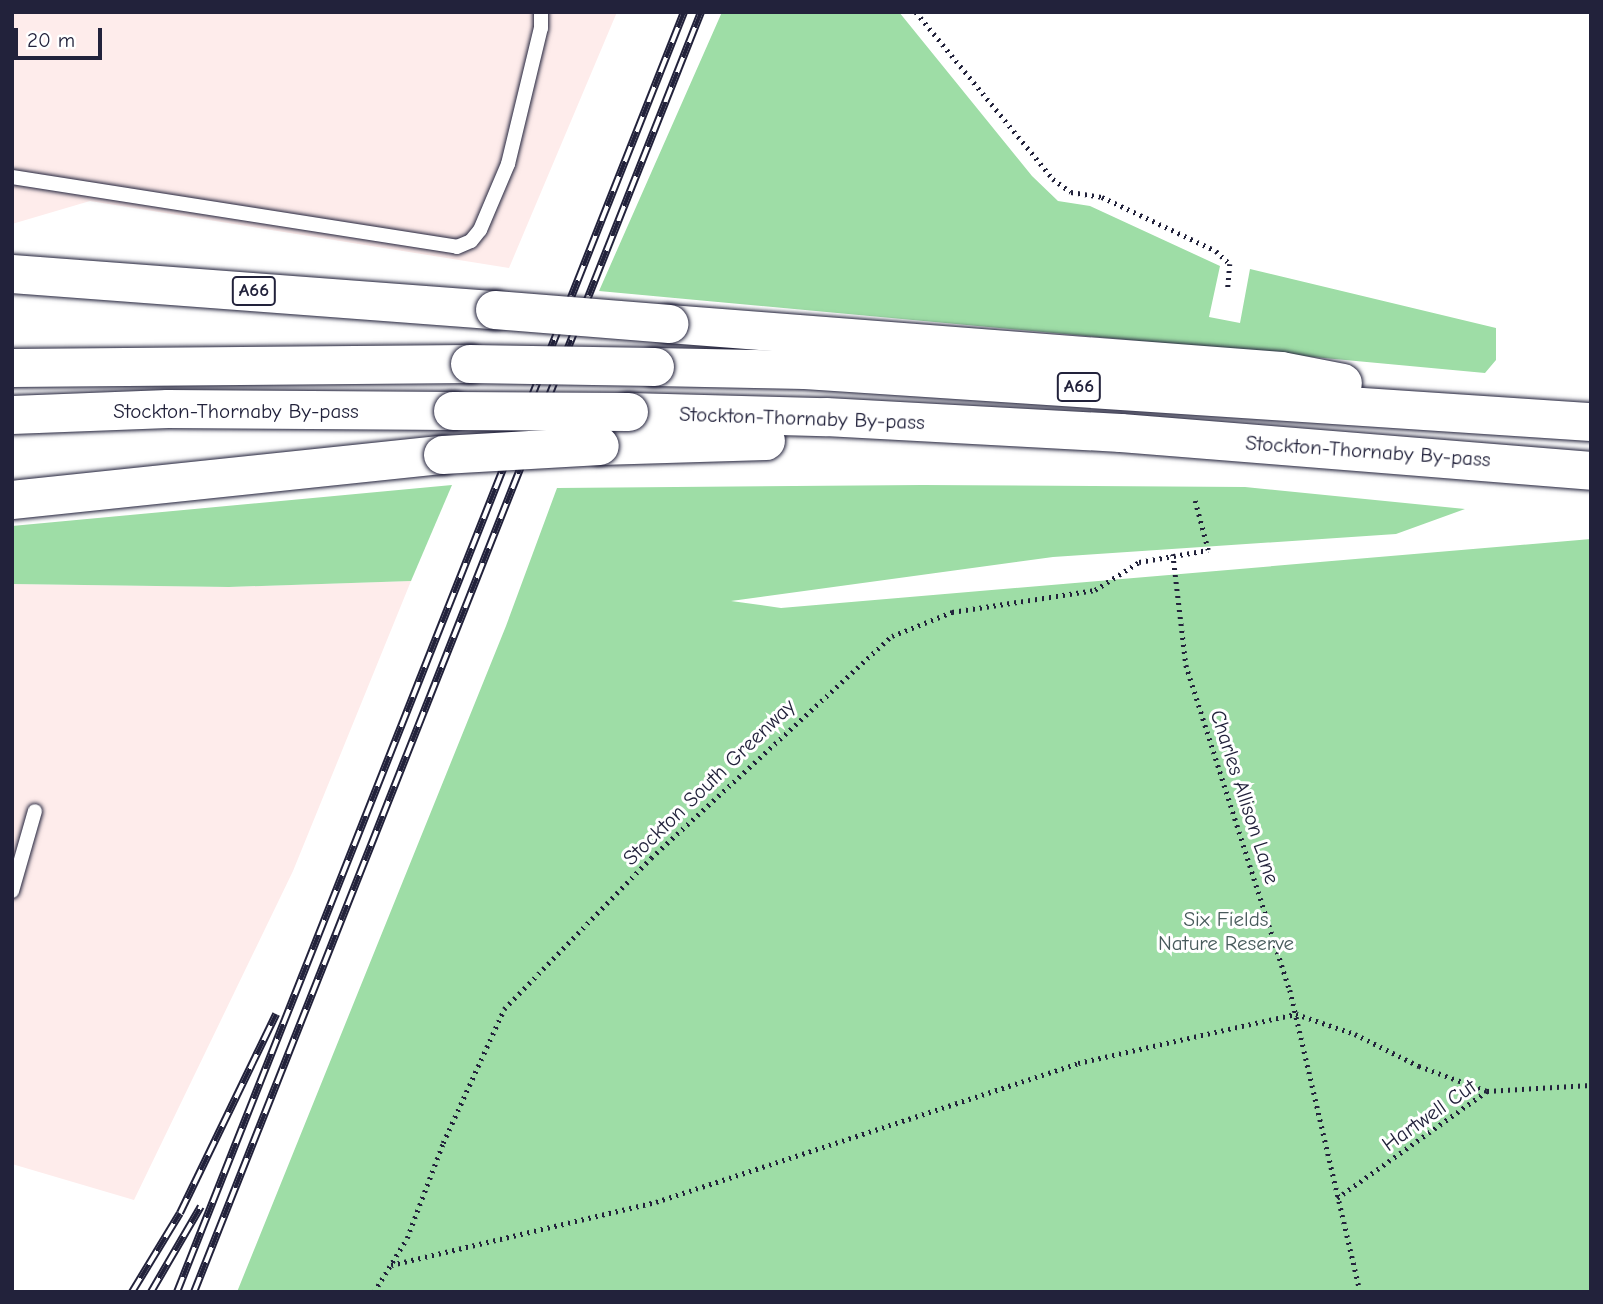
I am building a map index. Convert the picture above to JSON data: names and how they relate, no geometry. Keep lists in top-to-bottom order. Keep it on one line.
{"streets":{"highway":["A66","Stockton-Thornaby By-pass"],"path":["Stockton South Greenway","Charles Allison Lane","Hartwell Cut"]},"crossings":[["A66","Stockton-Thornaby By-pass"],["Stockton South Greenway","Charles Allison Lane"],["Charles Allison Lane","Hartwell Cut"]],"parks":["Six Fields Nature Reserve"],"scale_bar":"20 m"}
